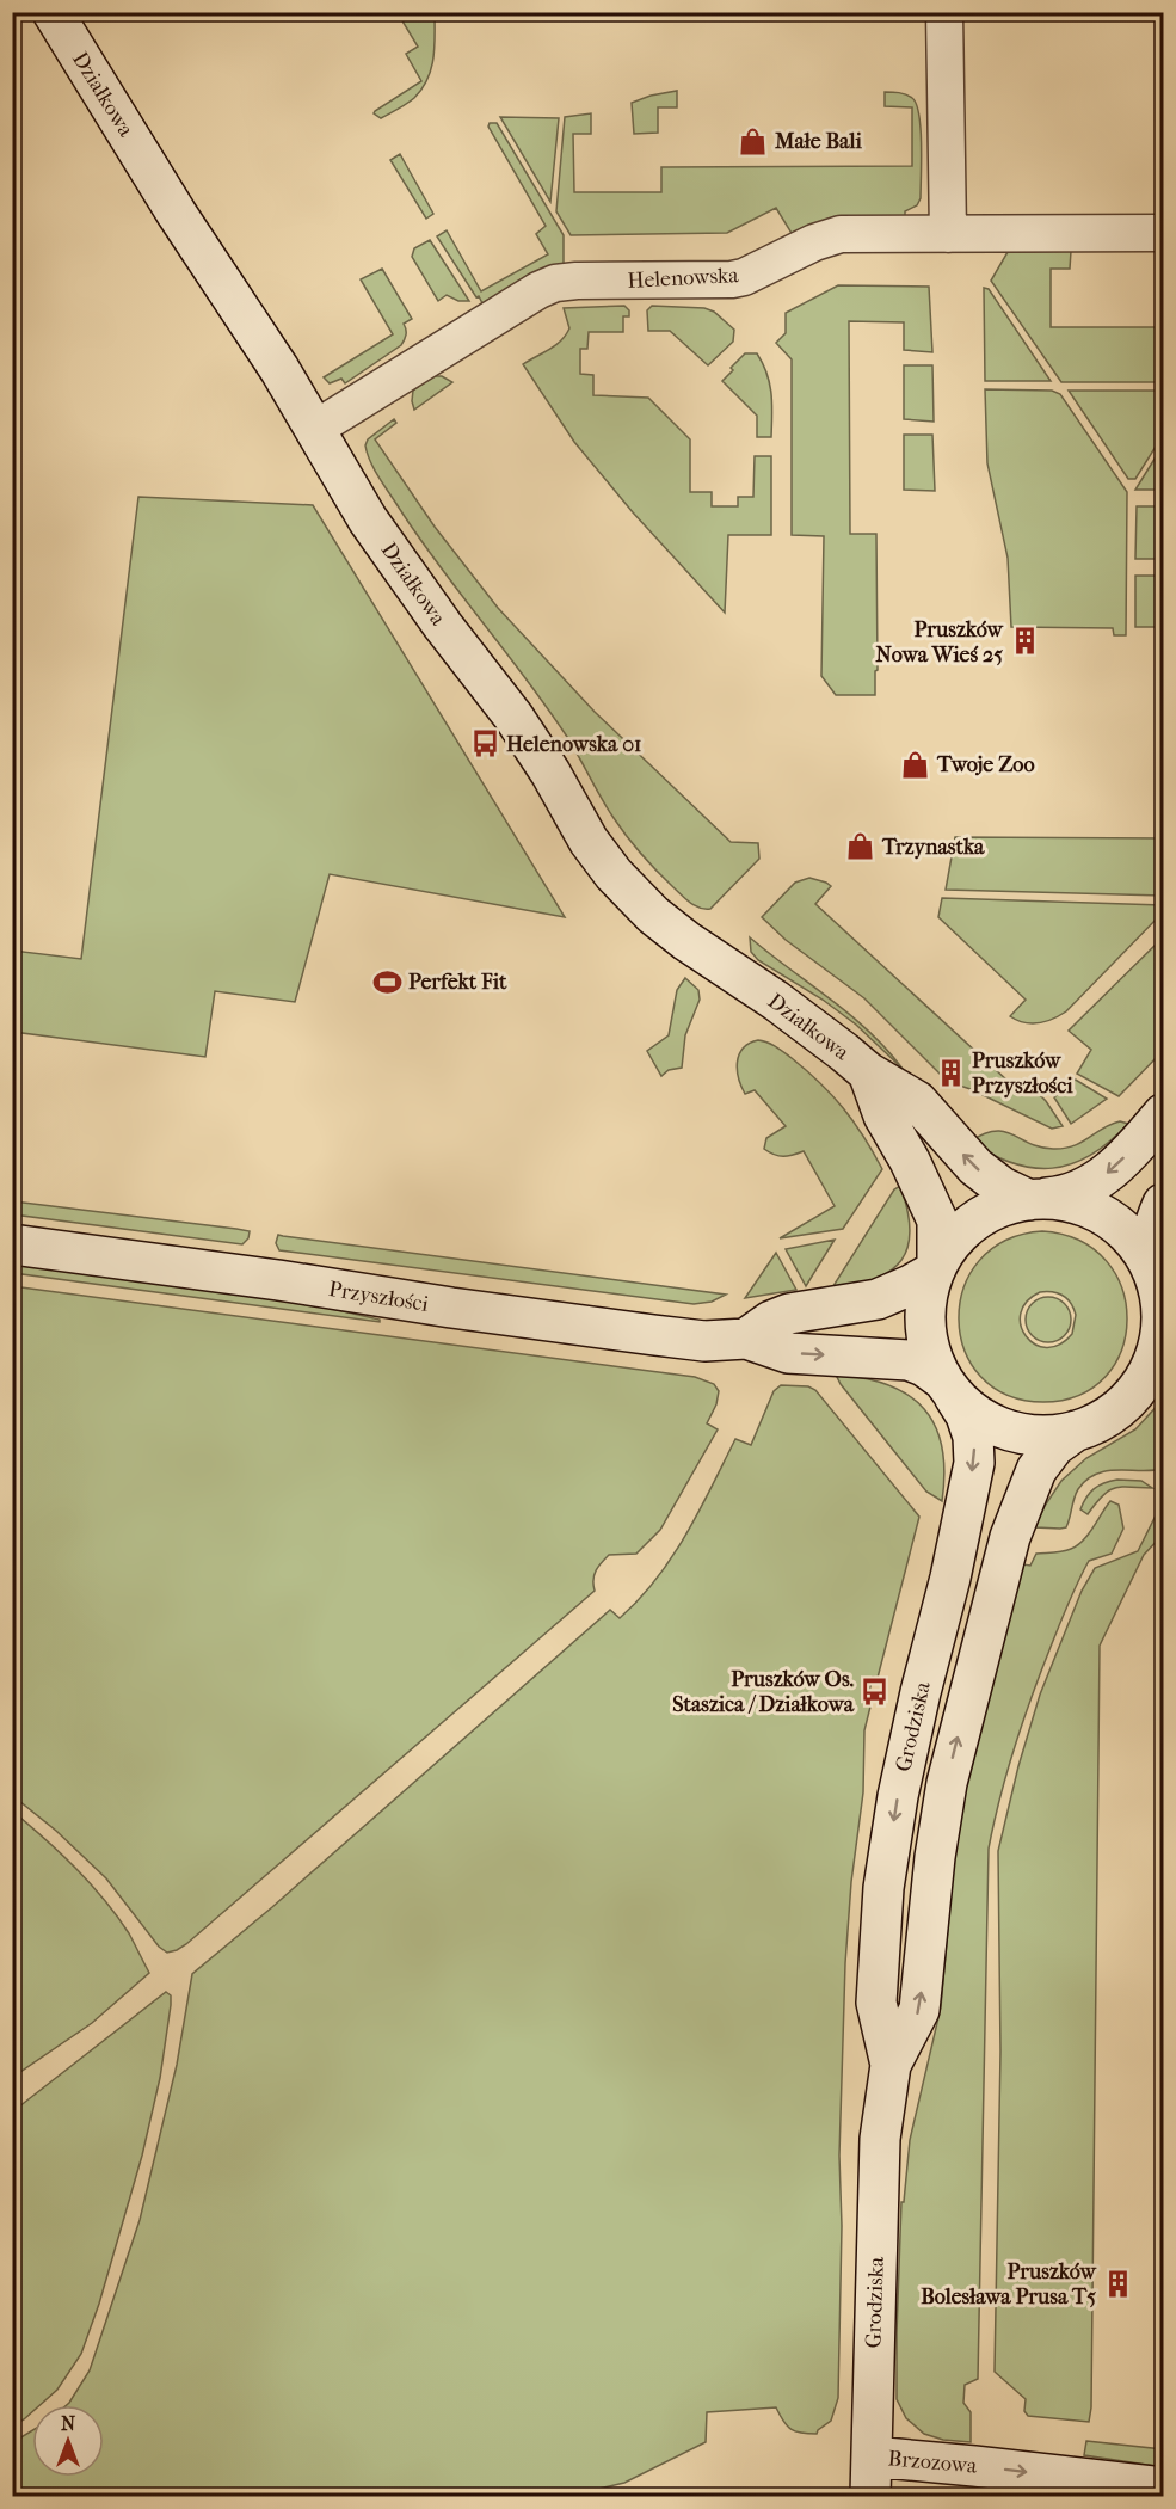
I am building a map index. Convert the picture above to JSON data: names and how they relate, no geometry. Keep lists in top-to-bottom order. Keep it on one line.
{"streets":{"street":["Działkowa","Helenowska","Przyszłości","Grodziska","Brzozowa"]},"crossings":[["Działkowa","Helenowska"],["Działkowa","Przyszłości"],["Działkowa","Grodziska"],["Przyszłości","Grodziska"],["Grodziska","Brzozowa"]],"one_way":["Brzozowa"],"places":{"shop":["Małe Bali","Twoje Zoo","Trzynastka"],"building":["Pruszków Nowa Wieś 25","Pruszków Przyszłości","Pruszków Bolesława Prusa T5"],"bus stop":["Helenowska 01","Pruszków Os. Staszica / Działkowa"],"sports":["Perfekt Fit"]},"north":"top"}
